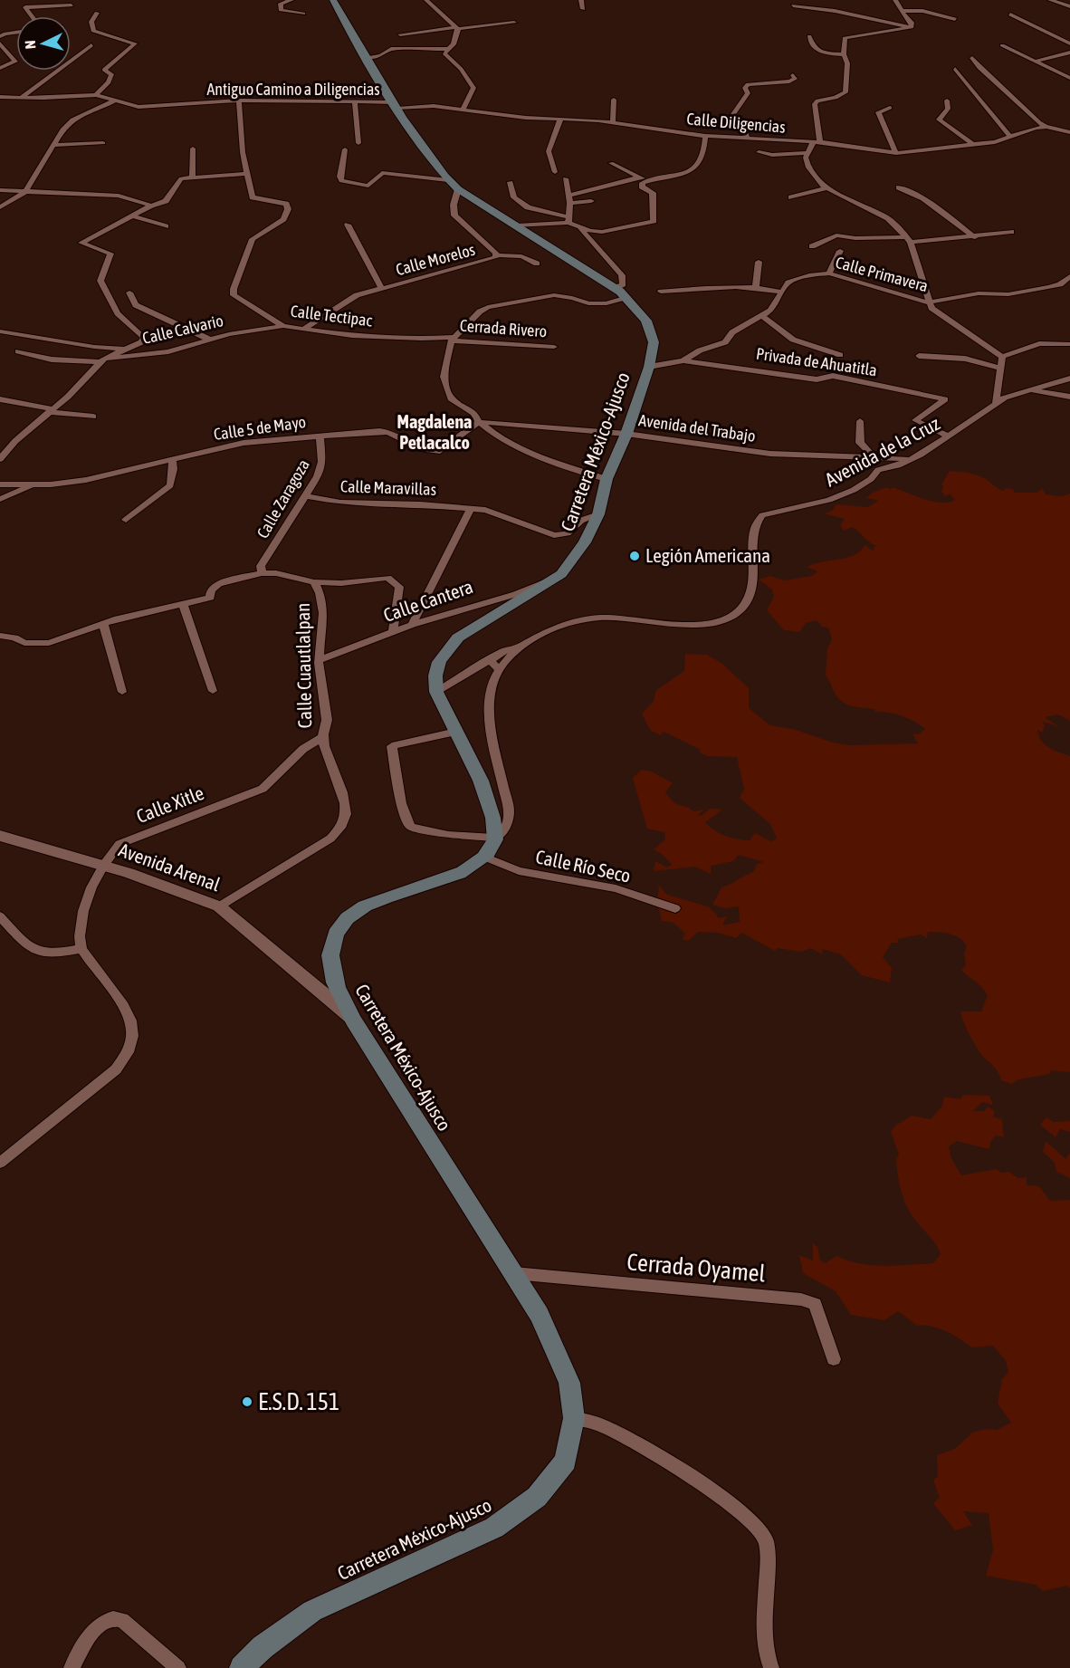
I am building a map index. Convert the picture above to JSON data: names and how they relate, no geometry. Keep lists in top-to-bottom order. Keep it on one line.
{"streets":{"main road":["Carretera México-Ajusco"],"street":["Antiguo Camino a Diligencias","Calle Diligencias","Calle Morelos","Calle Primavera","Calle Tectipac","Cerrada Rivero","Calle Calvario","Privada de Ahuatitla","Calle 5 de Mayo","Avenida del Trabajo","Avenida de la Cruz","Calle Maravillas","Calle Zaragoza","Calle Cantera","Calle Cuautlalpan","Calle Xitle","Calle Río Seco","Avenida Arenal","Cerrada Oyamel"]},"crossings":[["Antiguo Camino a Diligencias","Calle Diligencias"],["Antiguo Camino a Diligencias","Calle Tectipac"],["Antiguo Camino a Diligencias","Carretera México-Ajusco"],["Calle Diligencias","Carretera México-Ajusco"],["Calle Morelos","Calle Tectipac"],["Calle Morelos","Carretera México-Ajusco"],["Calle Primavera","Privada de Ahuatitla"],["Calle Primavera","Carretera México-Ajusco"],["Calle Tectipac","Cerrada Rivero"],["Calle Tectipac","Calle Calvario"],["Privada de Ahuatitla","Avenida de la Cruz"],["Calle 5 de Mayo","Avenida del Trabajo"],["Calle 5 de Mayo","Calle Zaragoza"],["Avenida del Trabajo","Carretera México-Ajusco"],["Avenida del Trabajo","Avenida de la Cruz"],["Carretera México-Ajusco","Avenida de la Cruz"],["Carretera México-Ajusco","Calle Maravillas"],["Carretera México-Ajusco","Calle Cantera"],["Carretera México-Ajusco","Calle Río Seco"],["Carretera México-Ajusco","Avenida Arenal"],["Carretera México-Ajusco","Cerrada Oyamel"],["Calle Maravillas","Calle Zaragoza"],["Calle Zaragoza","Calle Cuautlalpan"],["Calle Cantera","Calle Cuautlalpan"],["Calle Cuautlalpan","Calle Xitle"],["Calle Cuautlalpan","Avenida Arenal"],["Calle Xitle","Avenida Arenal"]],"districts":["Magdalena Petlacalco"],"places":["Legión Americana","E.S.D. 151"],"north":"left"}
